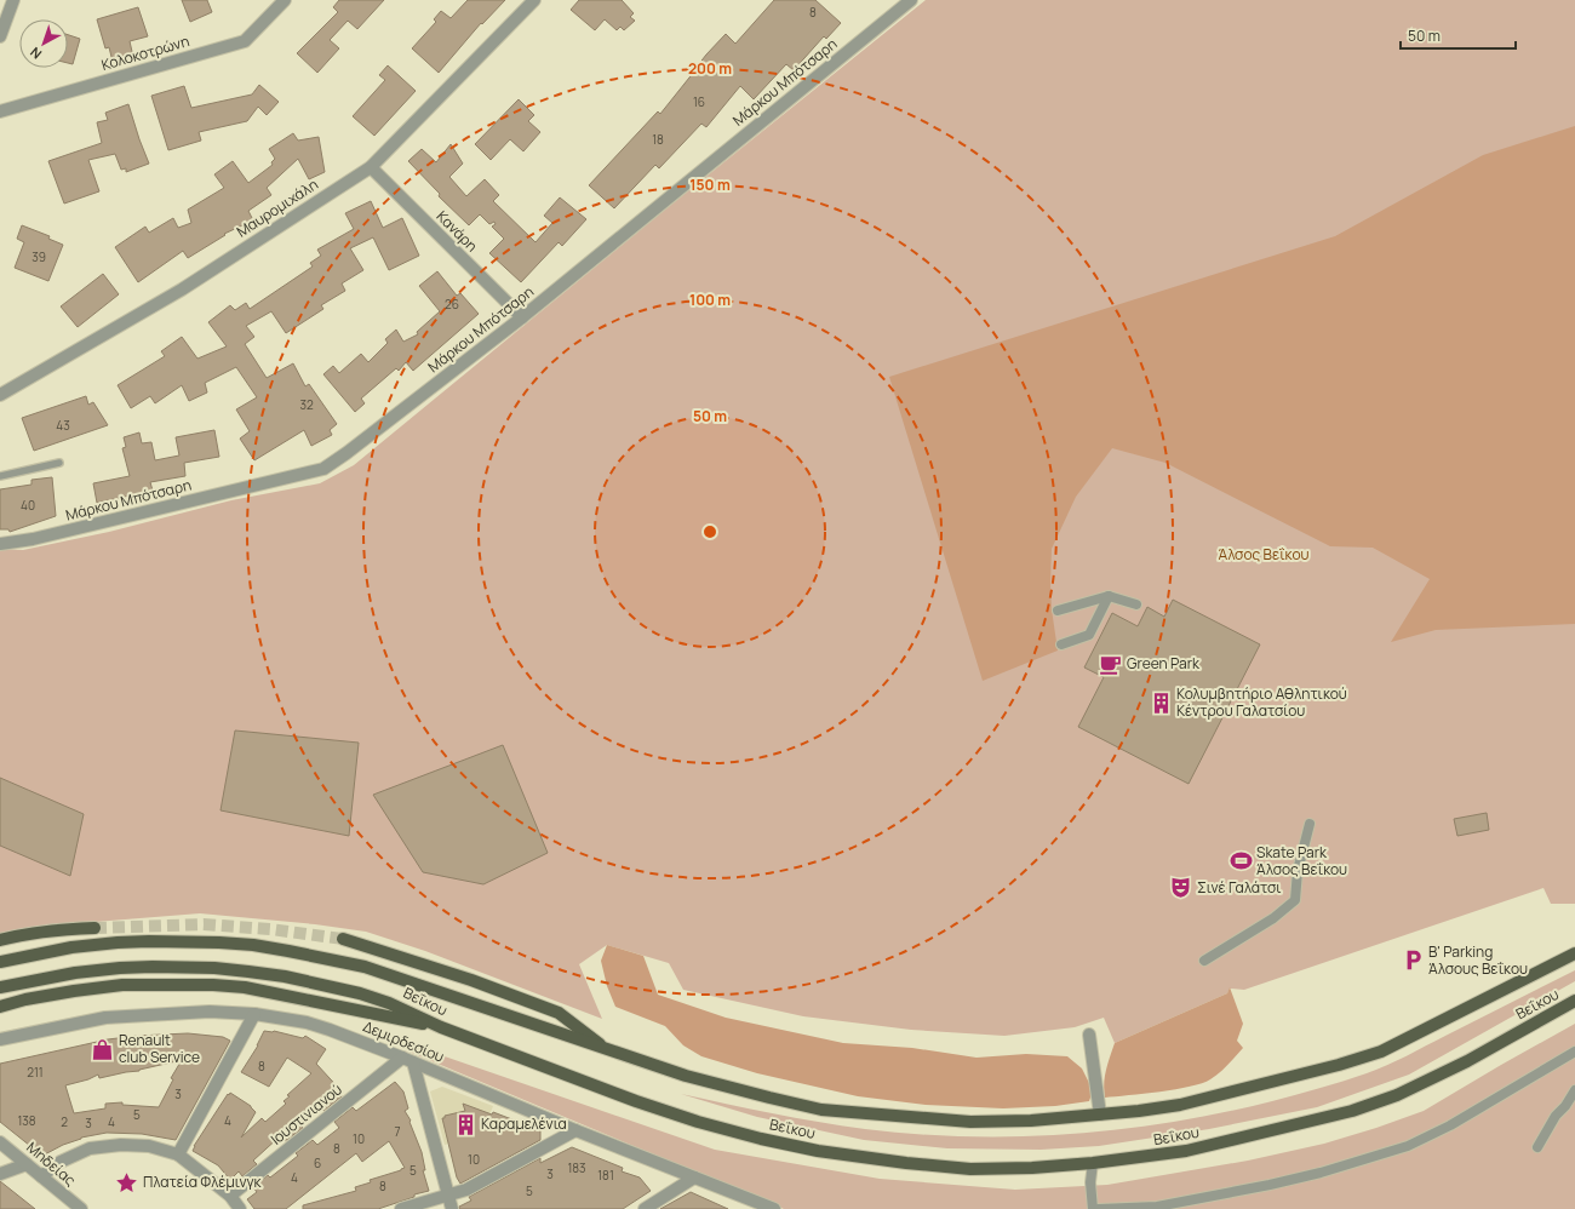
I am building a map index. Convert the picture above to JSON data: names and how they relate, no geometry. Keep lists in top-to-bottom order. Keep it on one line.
{"streets":{"main road":["Βεΐκου"],"street":["Κολοκοτρώνη","Μάρκου Μπότσαρη","Μαυρομιχάλη","Κανάρη","Δεμιρδεσίου","Ιουστινιανού","Μηδείας"]},"crossings":[["Μάρκου Μπότσαρη","Κανάρη"],["Μαυρομιχάλη","Κανάρη"],["Δεμιρδεσίου","Ιουστινιανού"]],"parks":["Άλσος Βεΐκου"],"places":{"cafe":["Green Park"],"building":["Κολυμβητήριο Αθλητικού Κέντρου Γαλατσίου","Καραμελένια"],"sports":["Skate Park Άλσος Βεΐκου"],"theatre":["Σινέ Γαλάτσι"],"parking":["Β' Parking Άλσους Βεΐκου"],"shop":["Renault club Service"],"place":["Πλατεία Φλέμινγκ"]},"house_numbers":["8","16","18","39","26","32","43","40","8","211","3","5","138","4","2","4","3","7","10","8","10","6","183","5","3","181","4","8","5"],"scale_bar":"50 m","north":"bottom left","rings":["200 m","150 m","100 m","50 m"]}
